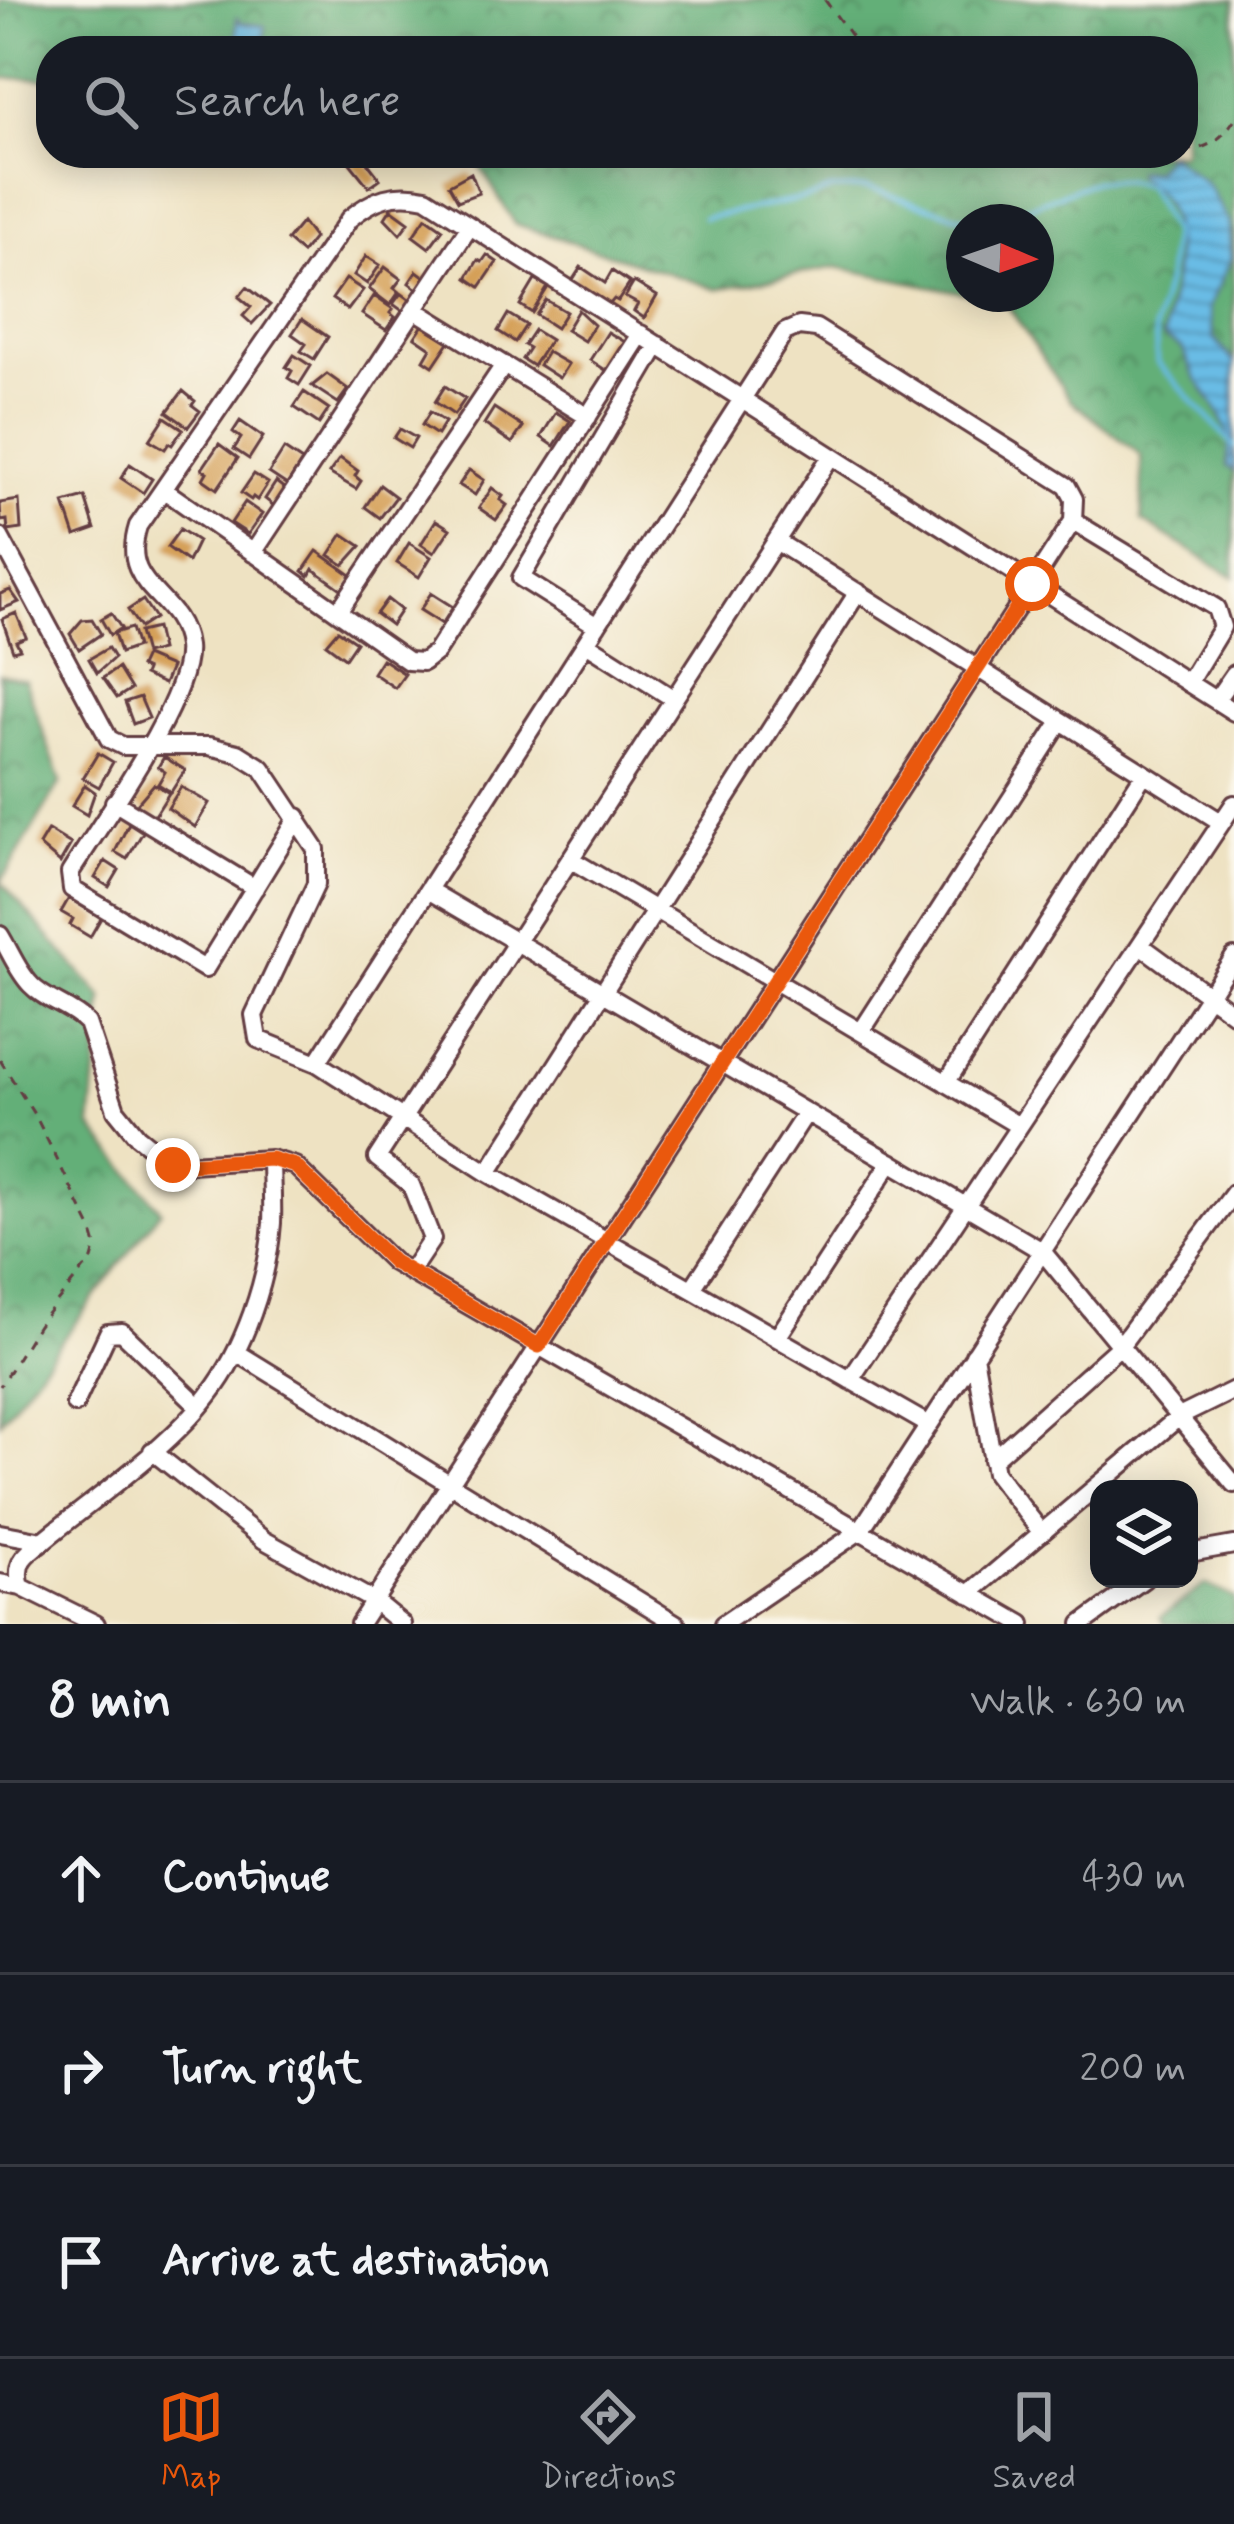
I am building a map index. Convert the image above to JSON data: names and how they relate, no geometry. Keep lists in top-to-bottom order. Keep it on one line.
{"north":"right","page":{"search":"Search here","heading":["8 min","Walk · 630 m"],"list":[["Continue","430 m"],["Turn right","200 m"],"Arrive at destination"],"nav":["Map","Directions","Saved"]}}
